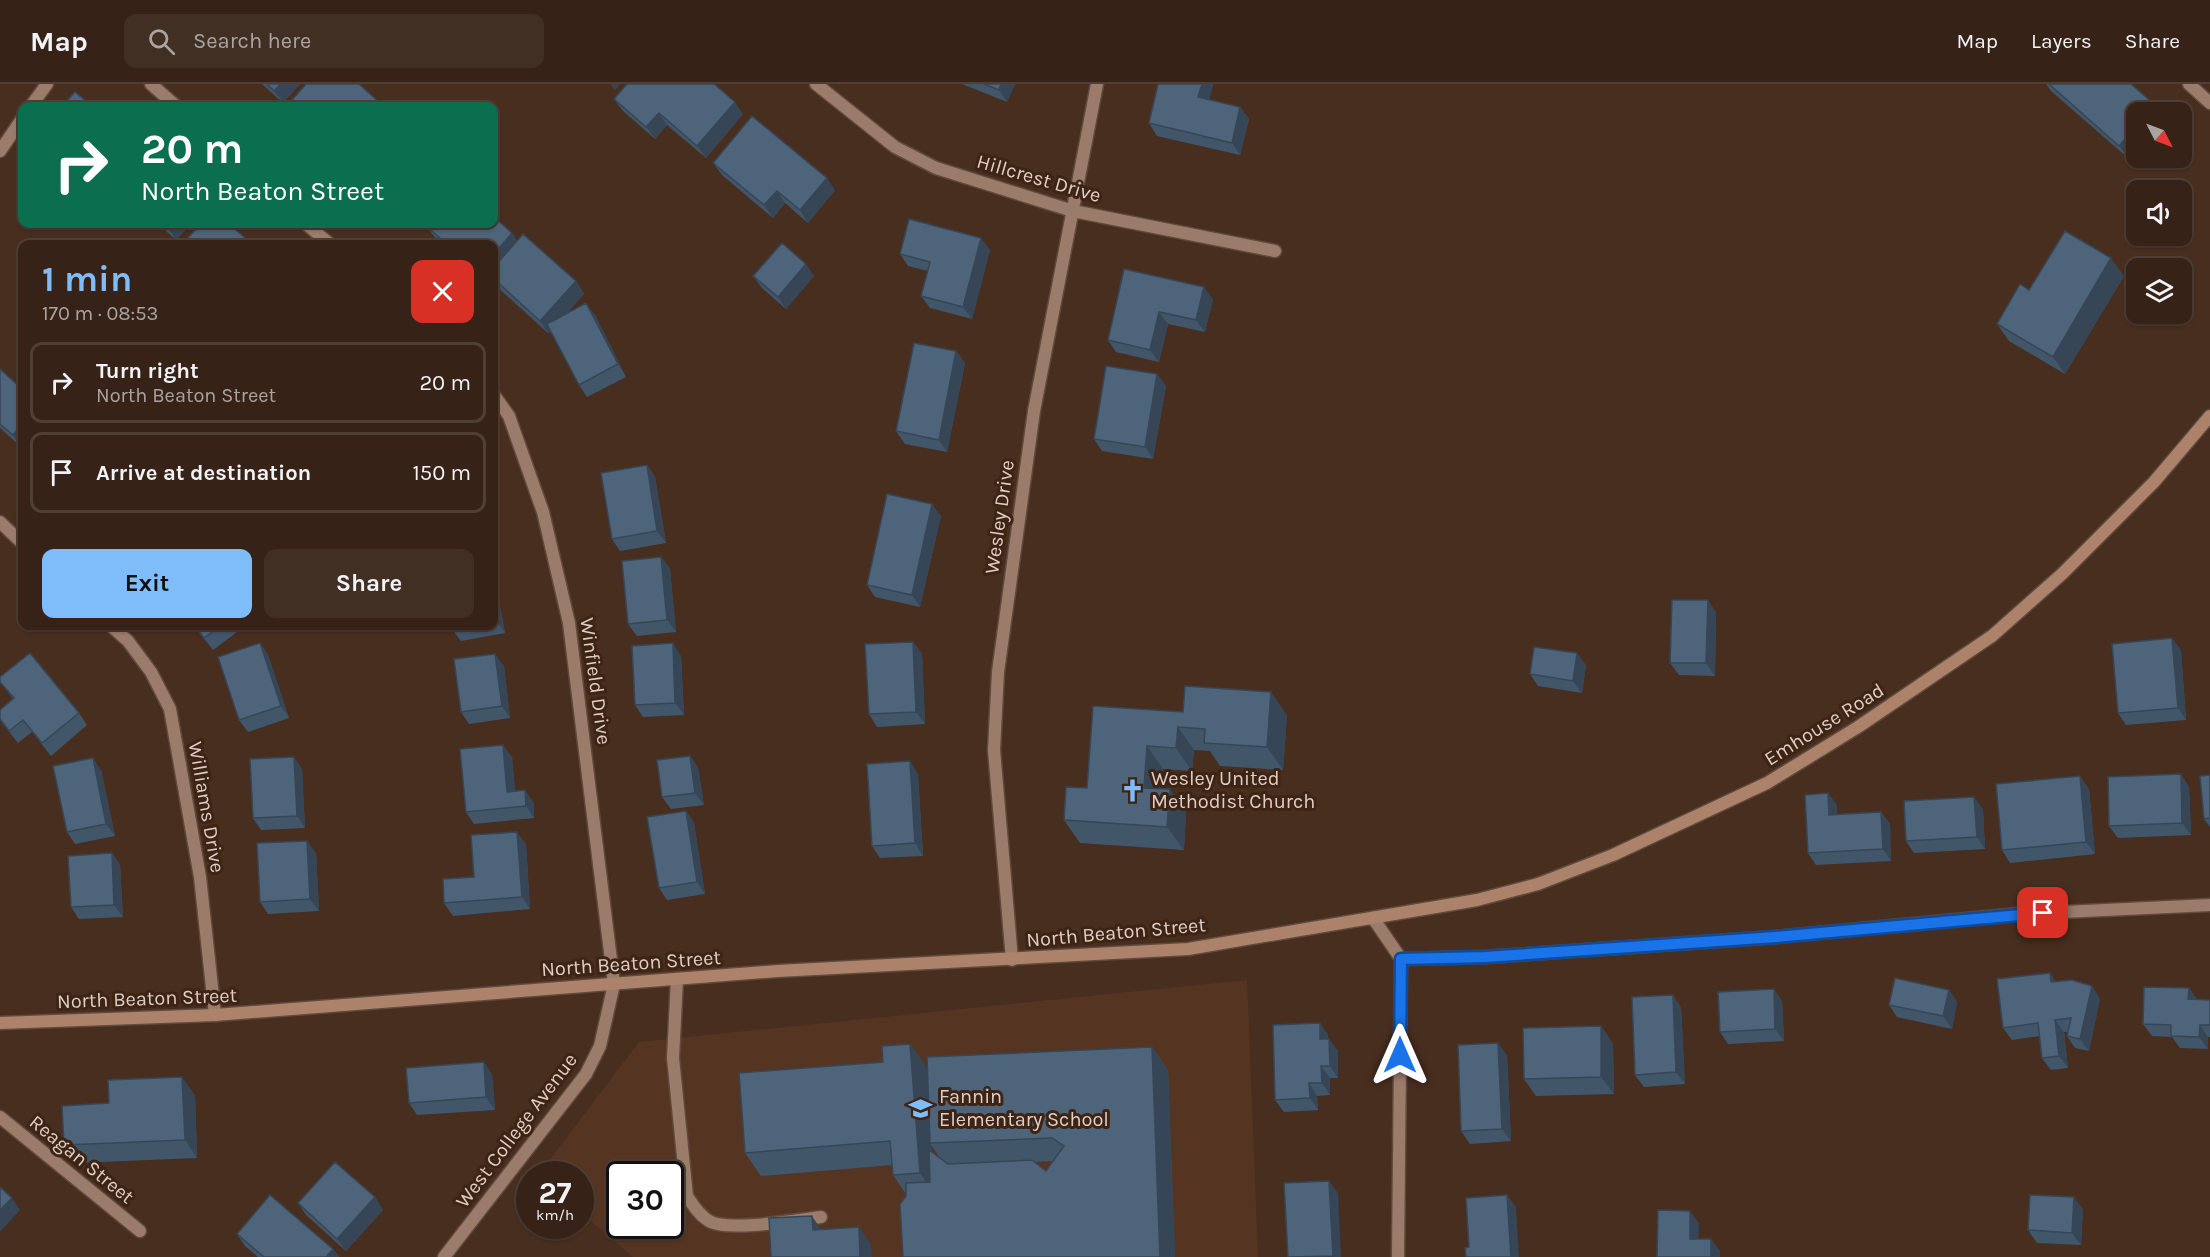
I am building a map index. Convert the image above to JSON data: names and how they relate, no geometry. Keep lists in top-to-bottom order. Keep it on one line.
{"streets":{"main road":["Emhouse Road","North Beaton Street"],"street":["Hillcrest Drive","Wesley Drive","Winfield Drive","Williams Drive","West College Avenue","Reagan Street"]},"crossings":[["Hillcrest Drive","Wesley Drive"],["Wesley Drive","North Beaton Street"],["Winfield Drive","North Beaton Street"],["Winfield Drive","West College Avenue"],["Emhouse Road","North Beaton Street"],["Williams Drive","North Beaton Street"],["North Beaton Street","West College Avenue"]],"places":{"church":["Wesley United Methodist Church"],"school or university":["Fannin Elementary School"]},"north":"bottom right","page":{"header":"Map","search":"Search here","nav":["Map","Layers","Share"],"turn":["20 m","North Beaton Street"],"heading":["1 min","170 m · 08:53"],"list":[{"name":"Turn right","note":"North Beaton Street","value":"20 m"},{"name":"Arrive at destination","value":"150 m"}],"buttons":["Exit","Share"],"speed":"27 km/h","limit":"30"}}
